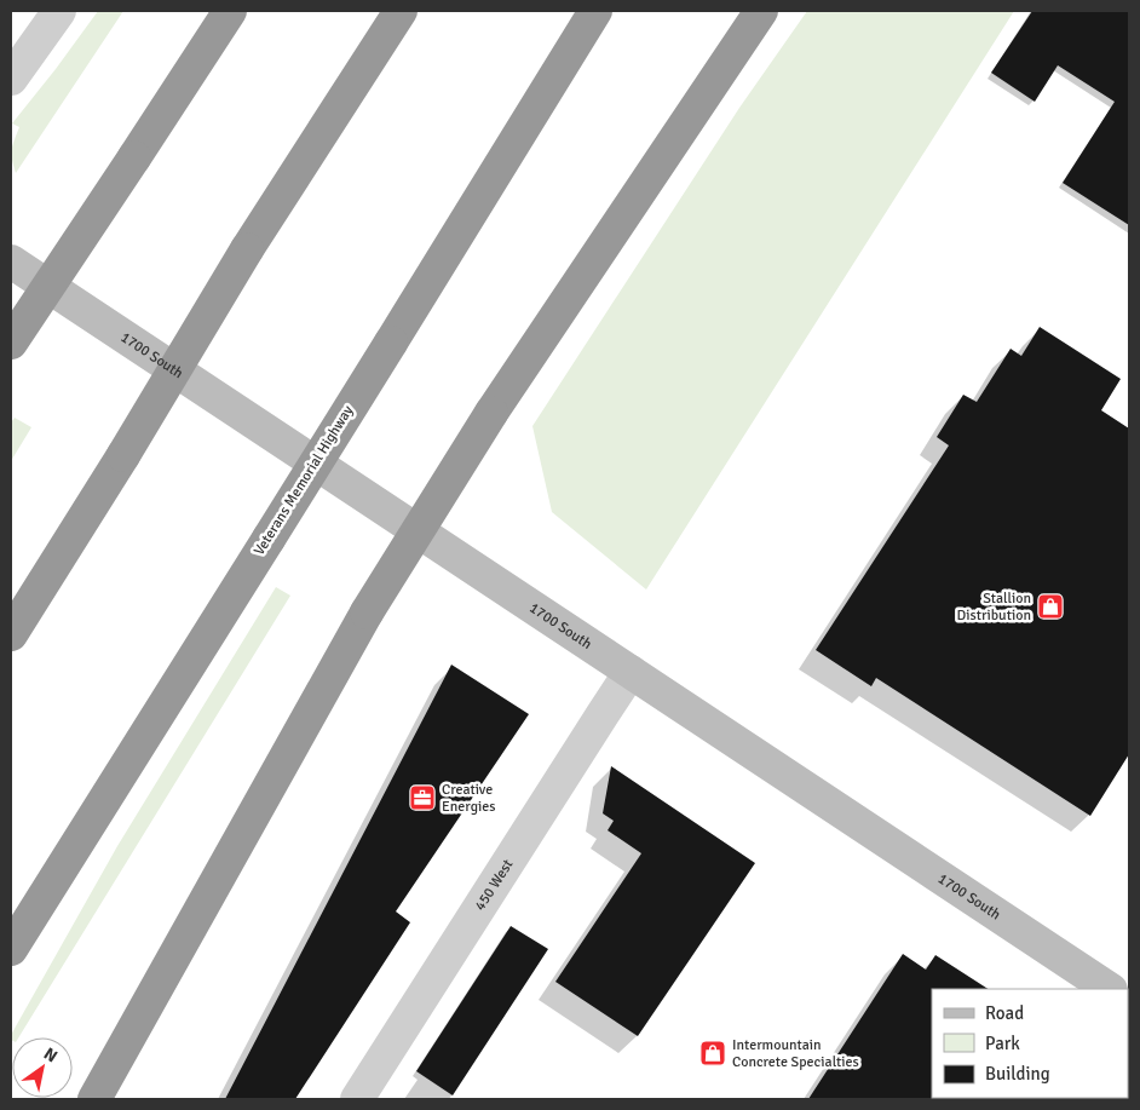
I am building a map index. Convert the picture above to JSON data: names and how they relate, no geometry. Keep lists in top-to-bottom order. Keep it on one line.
{"streets":{"highway":["Veterans Memorial Highway"],"street":["1700 South","450 West"]},"crossings":[["1700 South","450 West"]],"places":{"shop":["Stallion Distribution","Intermountain Concrete Specialties"],"office":["Creative Energies"]},"legend":["Road","Park","Building"],"north":"top right"}
